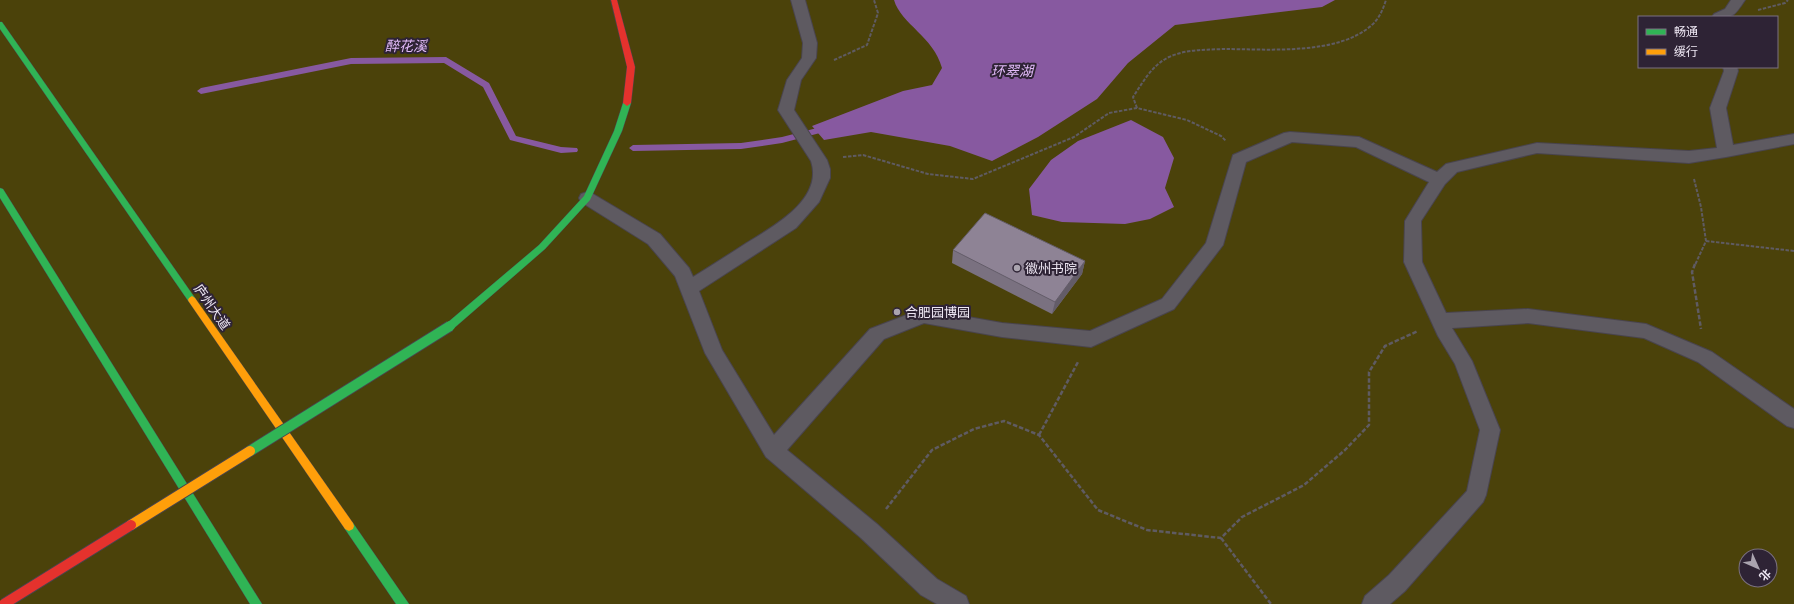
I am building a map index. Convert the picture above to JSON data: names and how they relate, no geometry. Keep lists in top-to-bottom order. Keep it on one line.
{"streets":{"main road":["庐州大道"]},"water":["醉花溪","环翠湖"],"places":["徽州书院","合肥园博园"],"legend":["畅通","缓行"],"north":"bottom right"}
